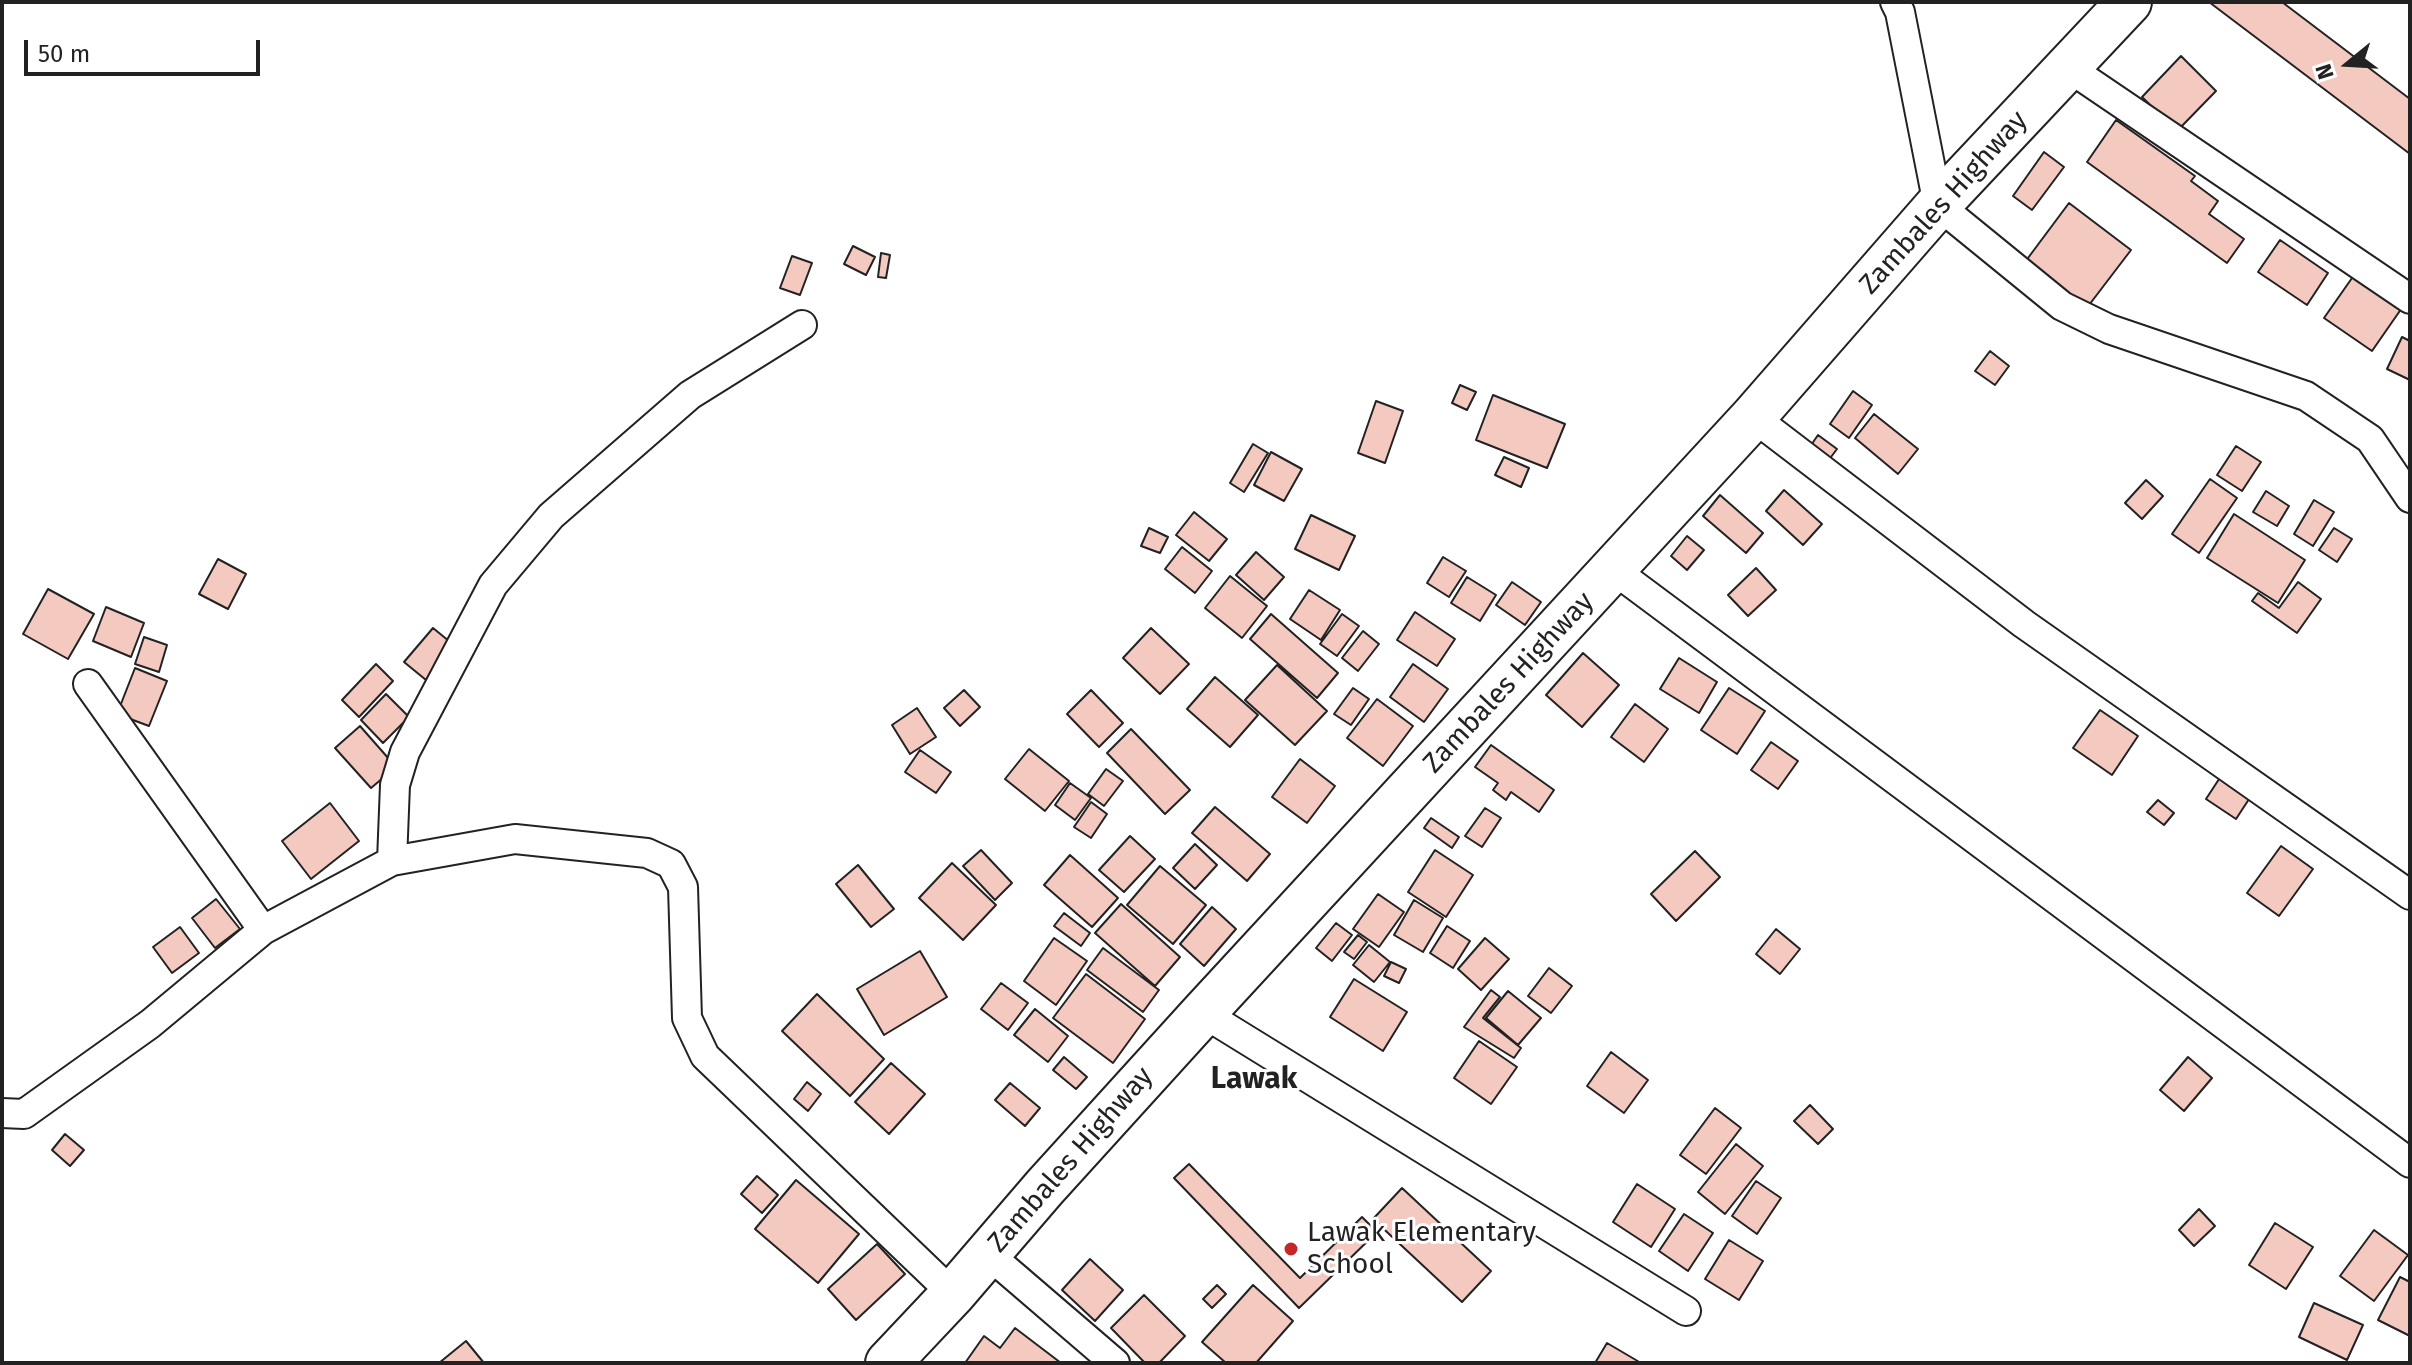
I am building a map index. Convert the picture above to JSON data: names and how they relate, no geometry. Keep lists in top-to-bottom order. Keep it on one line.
{"streets":{"main road":["Zambales Highway"]},"districts":["Lawak"],"places":["Lawak Elementary School"],"scale_bar":"50 m","north":"left"}
